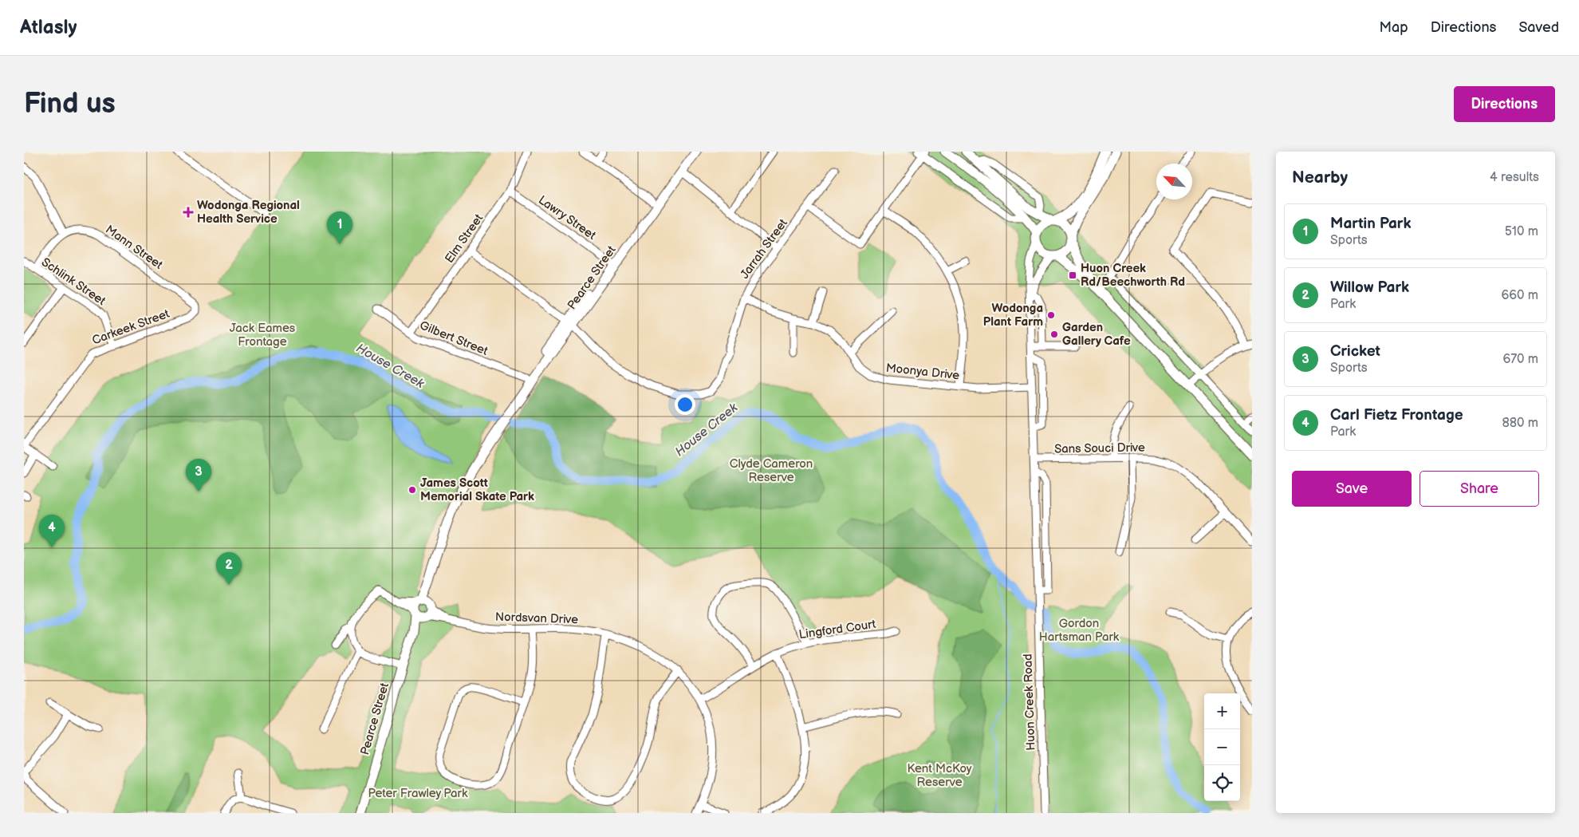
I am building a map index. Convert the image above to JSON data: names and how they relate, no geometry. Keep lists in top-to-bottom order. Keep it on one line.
{"streets":{"main road":["Pearce Street"],"street":["Lawry Street","Elm Street","Mann Street","Jarrah Street","Schlink Street","Carkeek Street","Gilbert Street","Moonya Drive","Sans Souci Drive","Nordsvan Drive","Lingford Court","Huon Creek Road"]},"crossings":[["Lawry Street","Elm Street"],["Lawry Street","Pearce Street"],["Elm Street","Jarrah Street"],["Elm Street","Gilbert Street"],["Mann Street","Carkeek Street"],["Jarrah Street","Pearce Street"],["Jarrah Street","Moonya Drive"],["Pearce Street","Gilbert Street"],["Pearce Street","Nordsvan Drive"],["Schlink Street","Carkeek Street"],["Moonya Drive","Huon Creek Road"],["Sans Souci Drive","Huon Creek Road"],["Nordsvan Drive","Lingford Court"]],"water":["House Creek"],"parks":["Jack Eames Frontage","Clyde Cameron Reserve","Gordon Hartsman Park","Kent McKoy Reserve","Peter Frawley Park"],"places":{"health":["Wodonga Regional Health Service"],"transit":["Huon Creek Rd/Beechworth Rd"],"other":["Wodonga Plant Farm","Garden Gallery Cafe","James Scott Memorial Skate Park"]},"north":"top left","page":{"header":"Atlasly","nav":["Map","Directions","Saved"],"buttons":["Directions",["Save","Share"]],"title":"Find us","heading":["Nearby","4 results"],"list":[{"mark":"1","name":"Martin Park","note":"Sports","value":"510 m"},{"mark":"2","name":"Willow Park","note":"Park","value":"660 m"},{"mark":"3","name":"Cricket","note":"Sports","value":"670 m"},{"mark":"4","name":"Carl Fietz Frontage","note":"Park","value":"880 m"}],"pins":["1","3","4","2"],"map_buttons":["+","−"]}}
